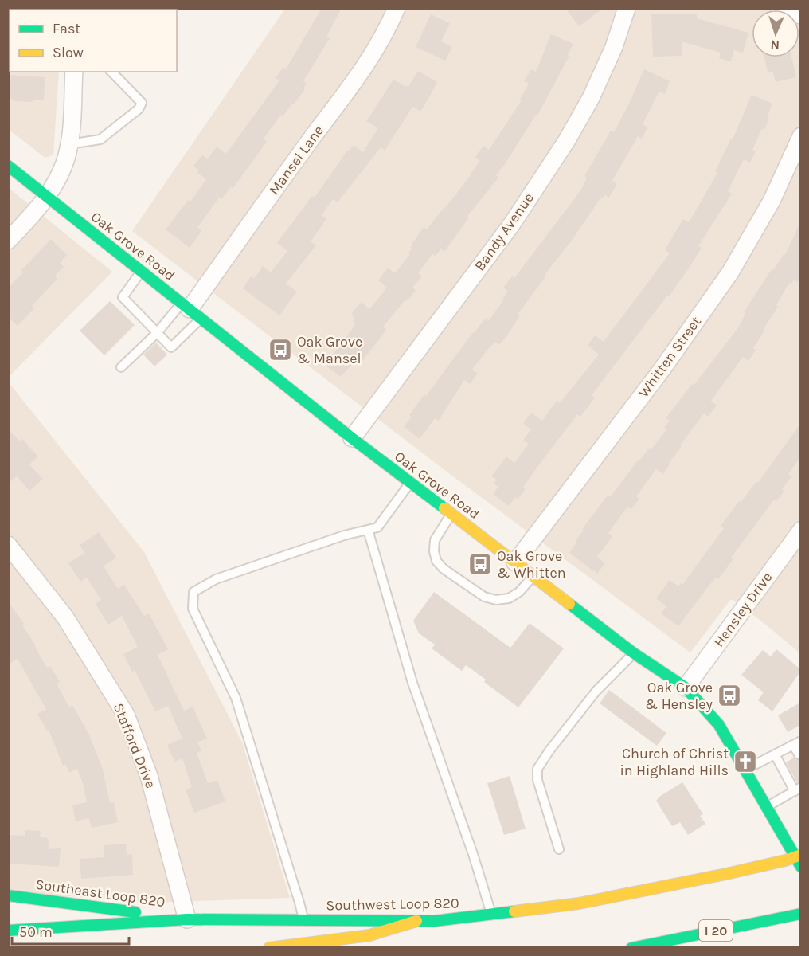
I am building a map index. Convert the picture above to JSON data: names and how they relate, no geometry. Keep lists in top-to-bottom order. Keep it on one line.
{"streets":{"main road":["Oak Grove Road","Southeast Loop 820","Southwest Loop 820","I 20"],"street":["Mansel Lane","Bandy Avenue","Whitten Street","Hensley Drive","Stafford Drive"]},"crossings":[["Mansel Lane","Oak Grove Road"],["Bandy Avenue","Oak Grove Road"],["Oak Grove Road","Whitten Street"],["Oak Grove Road","Hensley Drive"],["Oak Grove Road","Southwest Loop 820"],["Stafford Drive","Southeast Loop 820"],["Stafford Drive","Southwest Loop 820"],["Southeast Loop 820","Southwest Loop 820"]],"places":{"bus stop":["Oak Grove & Mansel","Oak Grove & Whitten","Oak Grove & Hensley"],"church":["Church of Christ in Highland Hills"]},"legend":["Fast","Slow"],"scale_bar":"50 m","north":"bottom"}
